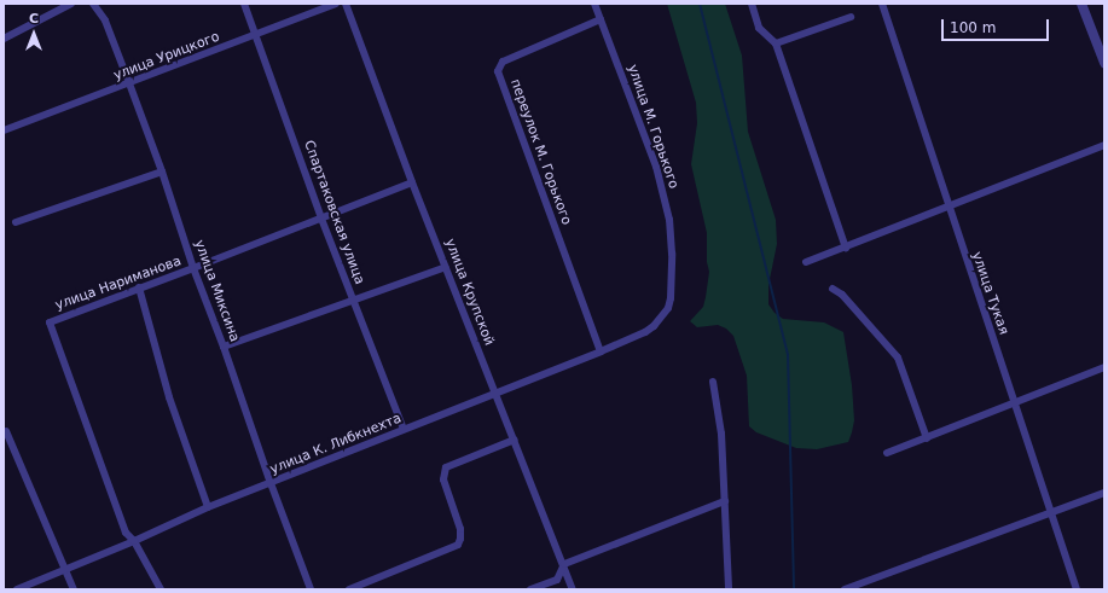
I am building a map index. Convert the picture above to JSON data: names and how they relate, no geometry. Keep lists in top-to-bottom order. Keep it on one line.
{"streets":{"street":["улица Урицкого","улица М. Горького","переулок М. Горького","Спартаковская улица","улица Нариманова","улица Миксина","улица Крупской","улица Тукая","улица К. Либкнехта"]},"crossings":[["улица Урицкого","Спартаковская улица"],["улица Урицкого","улица Миксина"],["улица М. Горького","переулок М. Горького"],["улица М. Горького","улица К. Либкнехта"],["переулок М. Горького","улица К. Либкнехта"],["Спартаковская улица","улица Нариманова"],["Спартаковская улица","улица К. Либкнехта"],["улица Нариманова","улица Миксина"],["улица Нариманова","улица Крупской"],["улица Нариманова","улица К. Либкнехта"],["улица Миксина","улица К. Либкнехта"],["улица Крупской","улица К. Либкнехта"]],"scale_bar":"100 m","north":"top"}
